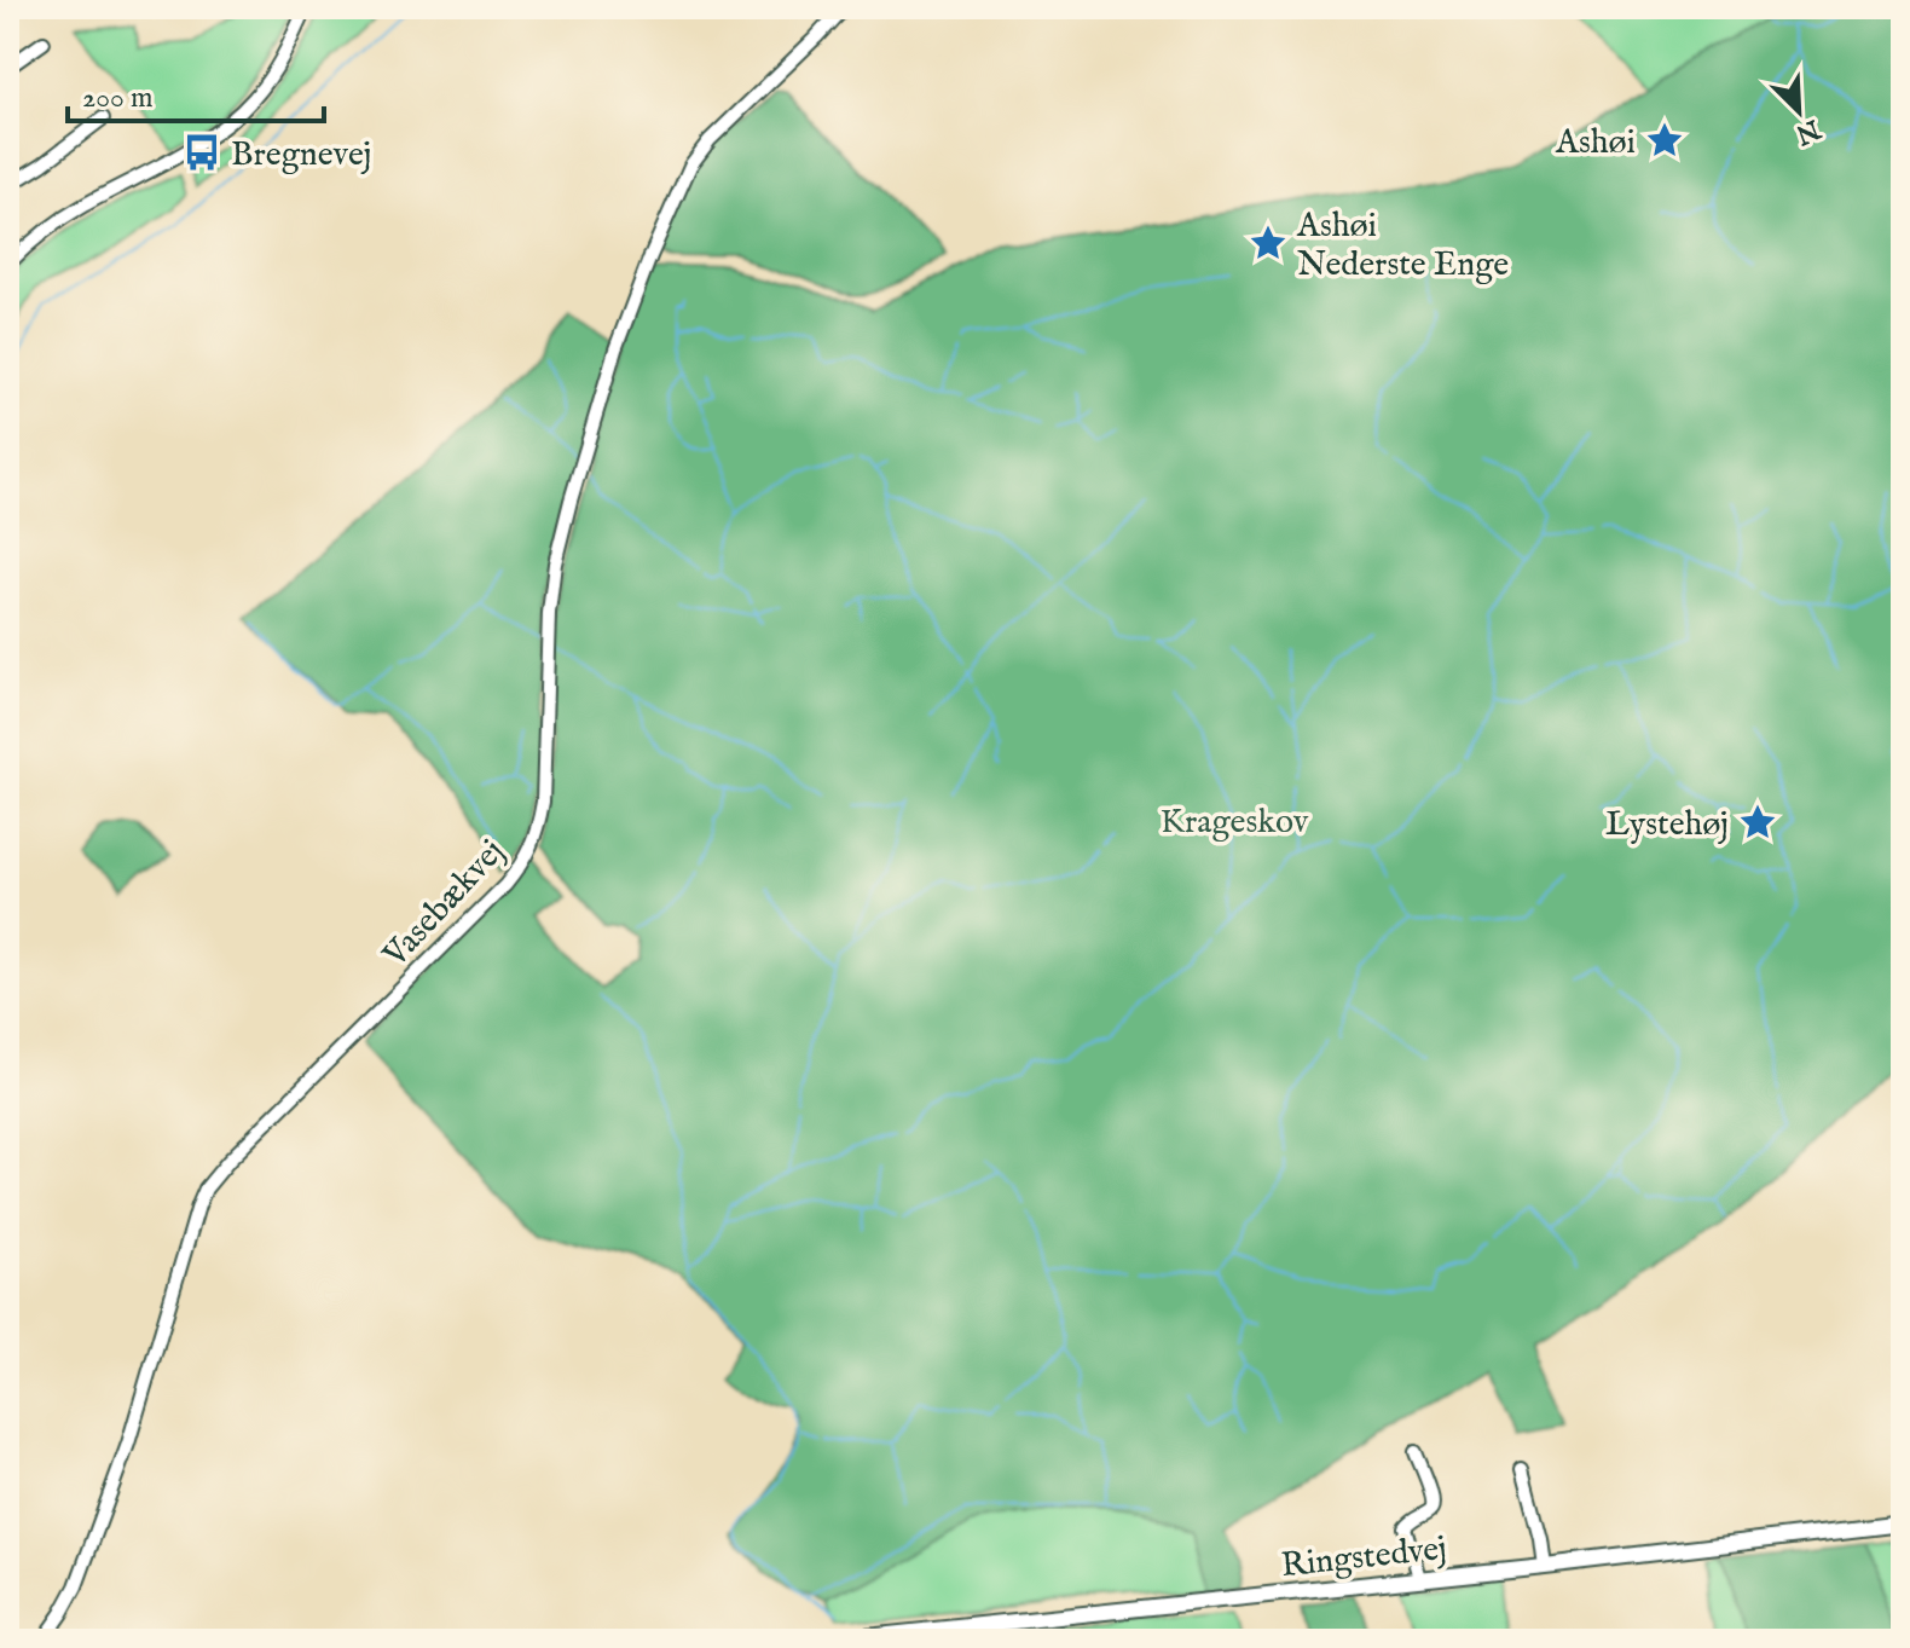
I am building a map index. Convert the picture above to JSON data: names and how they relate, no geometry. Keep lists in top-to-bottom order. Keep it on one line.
{"streets":{"main road":["Ringstedvej"],"street":["Vasebækvej"]},"parks":["Krageskov"],"places":{"place":["Ashøi","Ashøi Nederste Enge","Lystehøj"],"bus stop":["Bregnevej"]},"scale_bar":"200 m","north":"bottom right"}
